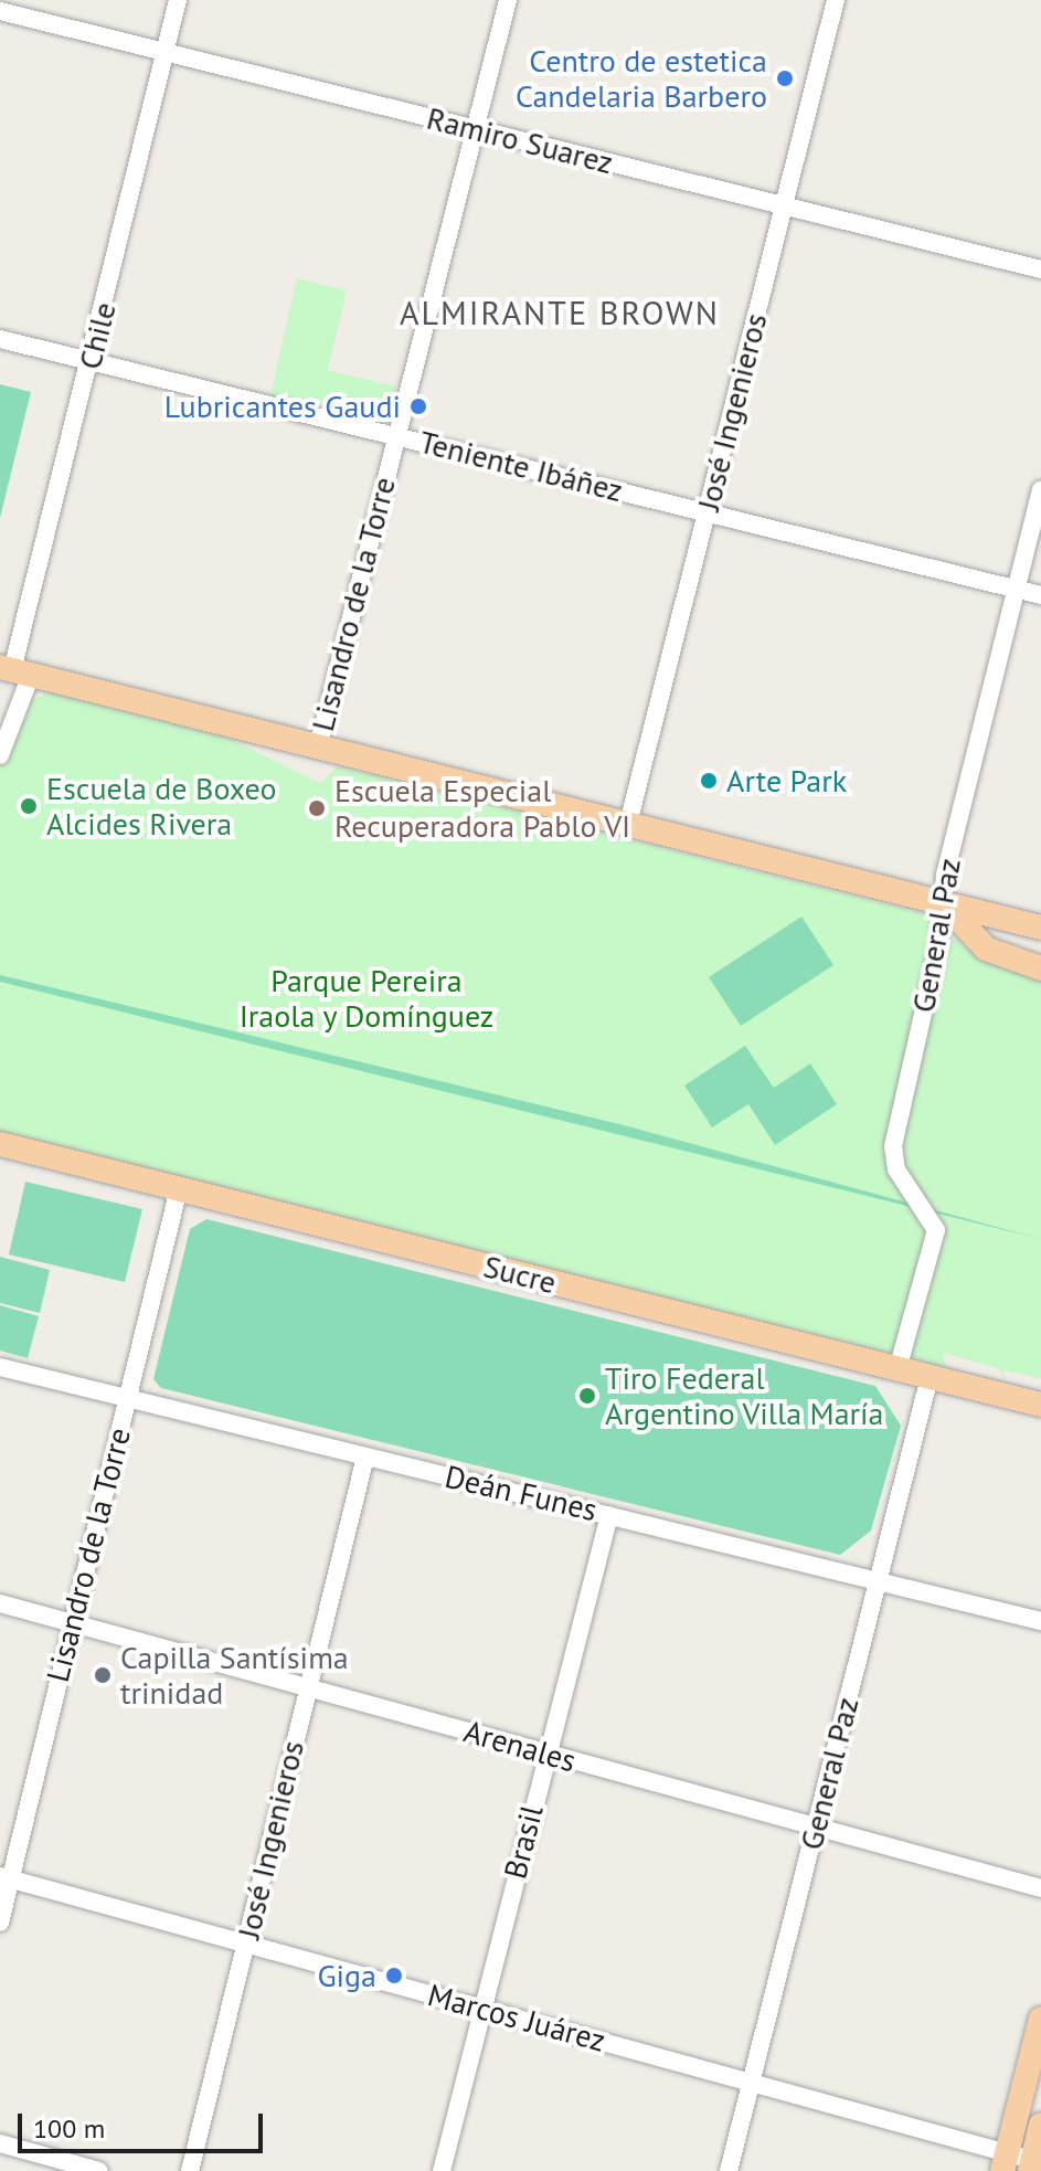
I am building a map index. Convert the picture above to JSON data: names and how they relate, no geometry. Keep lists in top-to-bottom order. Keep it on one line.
{"streets":{"main road":["Sucre"],"street":["Ramiro Suarez","Chile","José Ingenieros","Teniente Ibáñez","Lisandro de la Torre","General Paz","Deán Funes","Arenales","Brasil","Marcos Juárez"]},"crossings":[["Ramiro Suarez","Chile"],["Ramiro Suarez","José Ingenieros"],["Ramiro Suarez","Lisandro de la Torre"],["Chile","Teniente Ibáñez"],["José Ingenieros","Teniente Ibáñez"],["José Ingenieros","Deán Funes"],["José Ingenieros","Arenales"],["José Ingenieros","Marcos Juárez"],["Teniente Ibáñez","Lisandro de la Torre"],["Teniente Ibáñez","General Paz"],["Lisandro de la Torre","Sucre"],["Lisandro de la Torre","Deán Funes"],["Lisandro de la Torre","Arenales"],["Lisandro de la Torre","Marcos Juárez"],["General Paz","Sucre"],["General Paz","Deán Funes"],["General Paz","Arenales"],["General Paz","Marcos Juárez"],["Deán Funes","Brasil"],["Arenales","Brasil"],["Brasil","Marcos Juárez"]],"districts":["ALMIRANTE BROWN"],"parks":["Parque Pereira Iraola y Domínguez"],"places":["Centro de estetica Candelaria Barbero","Lubricantes Gaudi","Arte Park","Escuela de Boxeo Alcides Rivera","Escuela Especial Recuperadora Pablo VI","Tiro Federal Argentino Villa María","Capilla Santísima trinidad","Giga"],"scale_bar":"100 m"}
